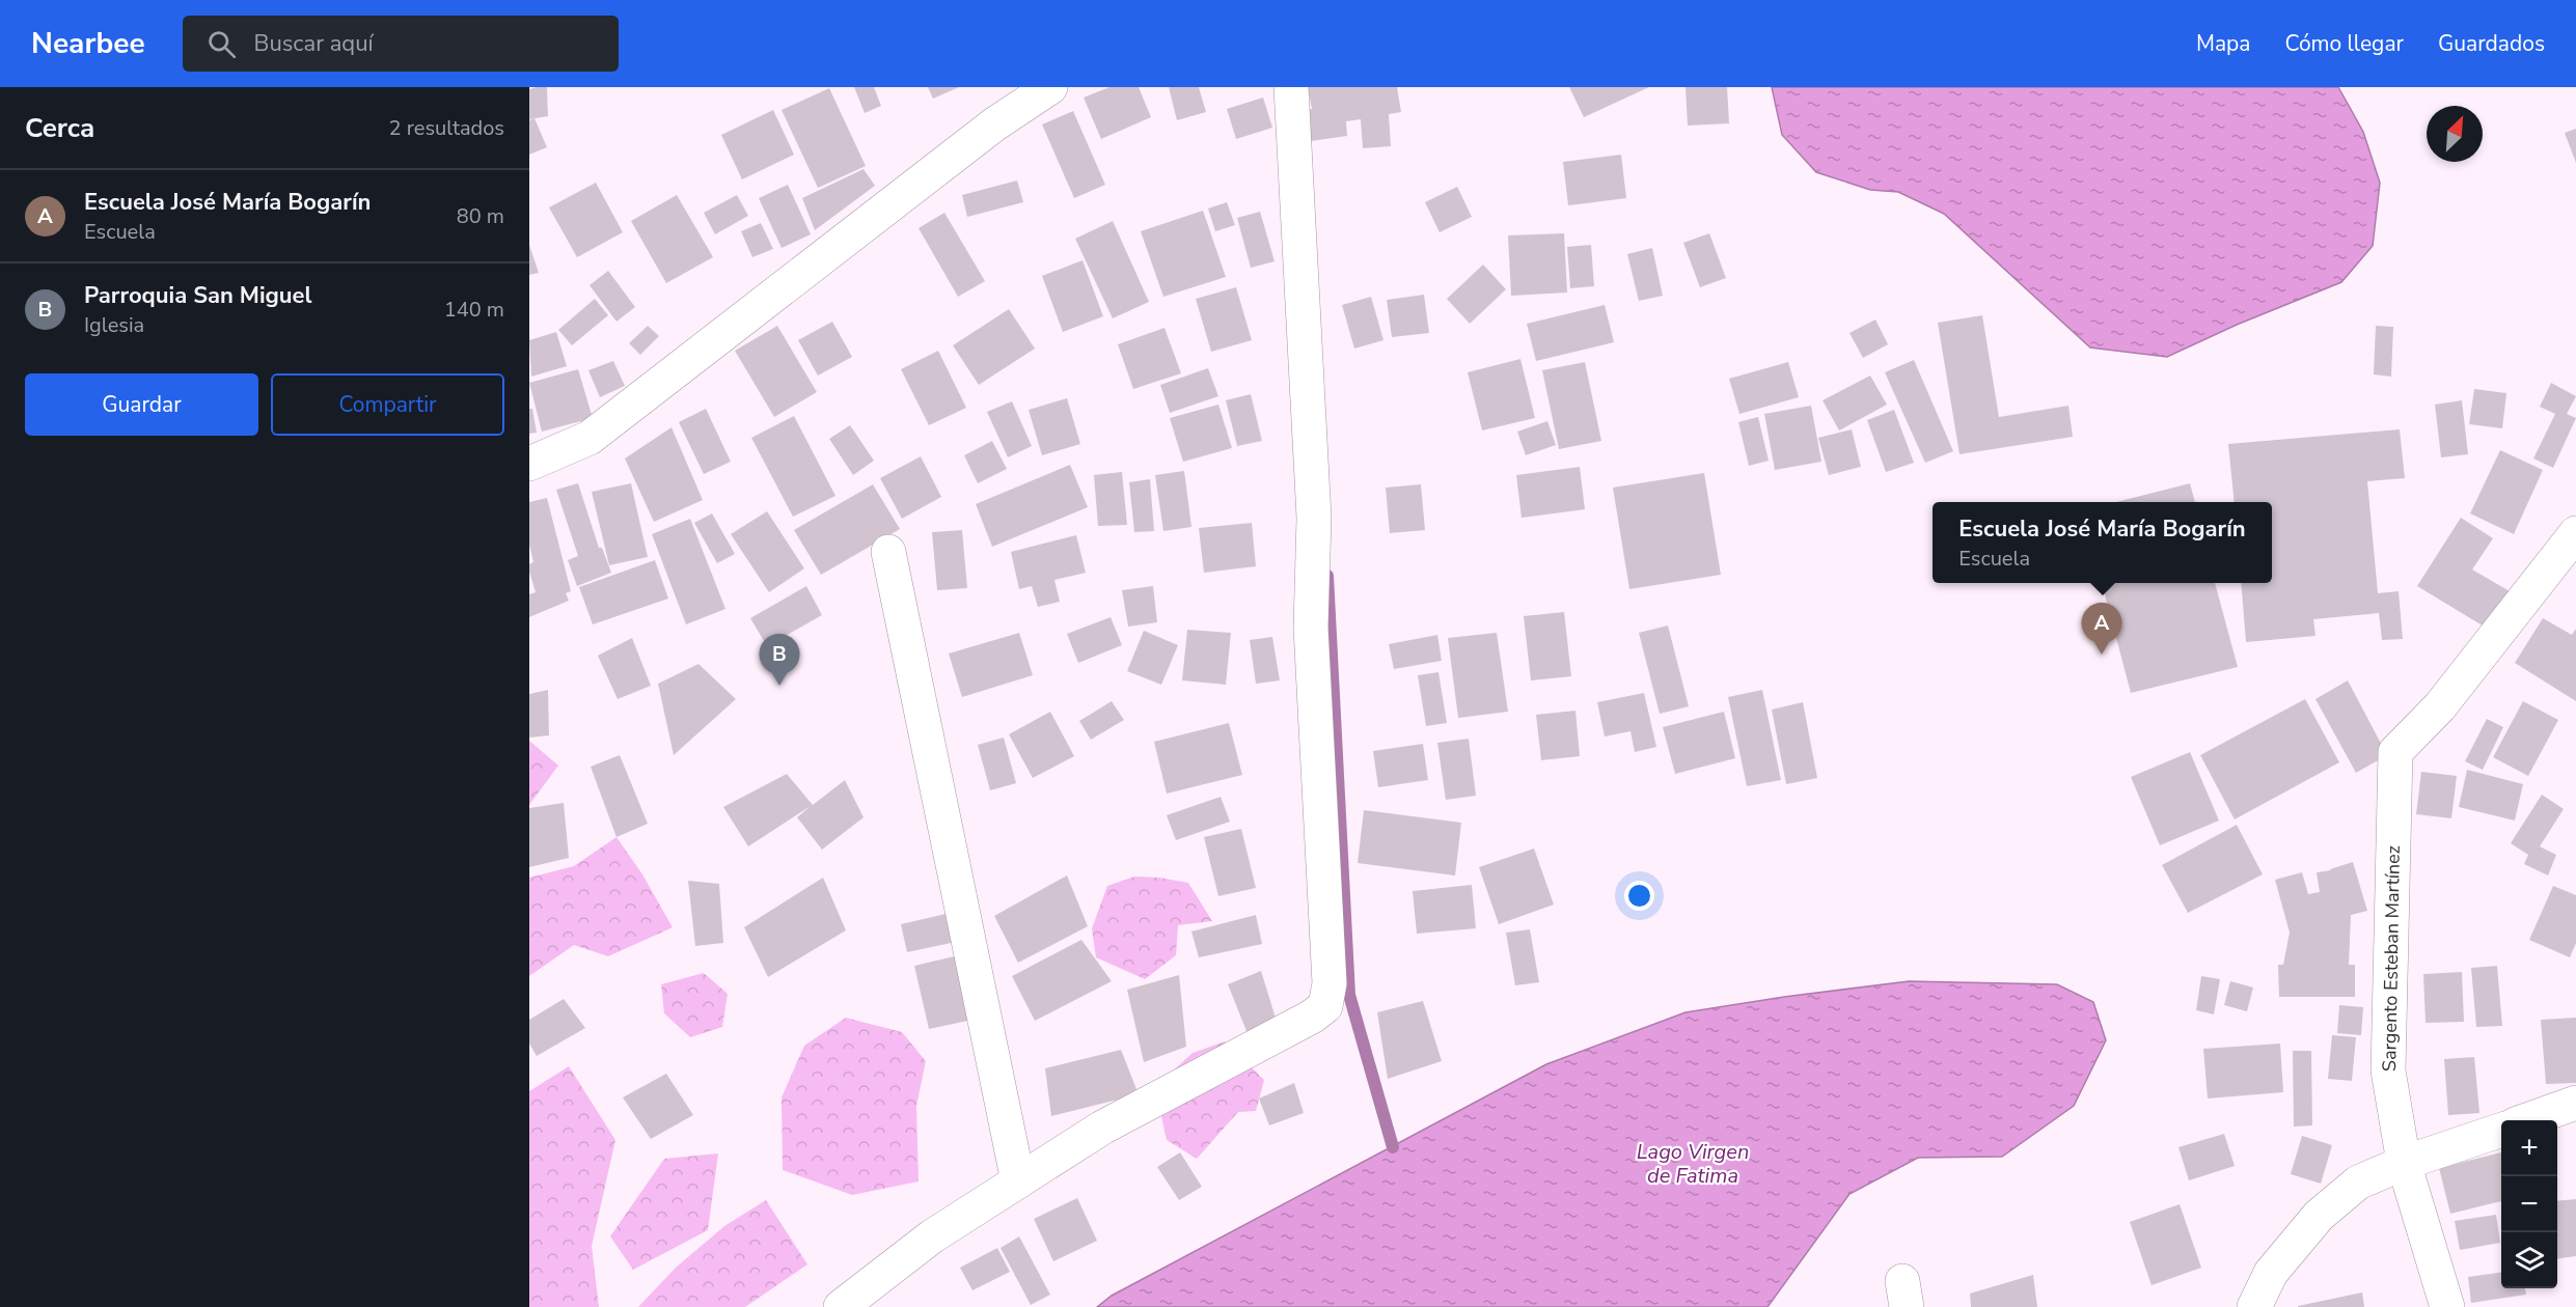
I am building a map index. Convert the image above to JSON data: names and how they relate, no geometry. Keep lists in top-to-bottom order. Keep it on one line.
{"streets":{"street":["Sargento Esteban Martínez"]},"water":["Lago Virgen de Fatima"],"north":"top right","page":{"header":"Nearbee","search":"Buscar aquí","nav":["Mapa","Cómo llegar","Guardados"],"heading":["Cerca","2 resultados"],"list":[{"mark":"A","name":"Escuela José María Bogarín","note":"Escuela","value":"80 m"},{"mark":"B","name":"Parroquia San Miguel","note":"Iglesia","value":"140 m"}],"buttons":["Guardar","Compartir"],"popup":["Escuela José María Bogarín","Escuela"],"pins":["A","B"],"map_buttons":["+","−"]}}
